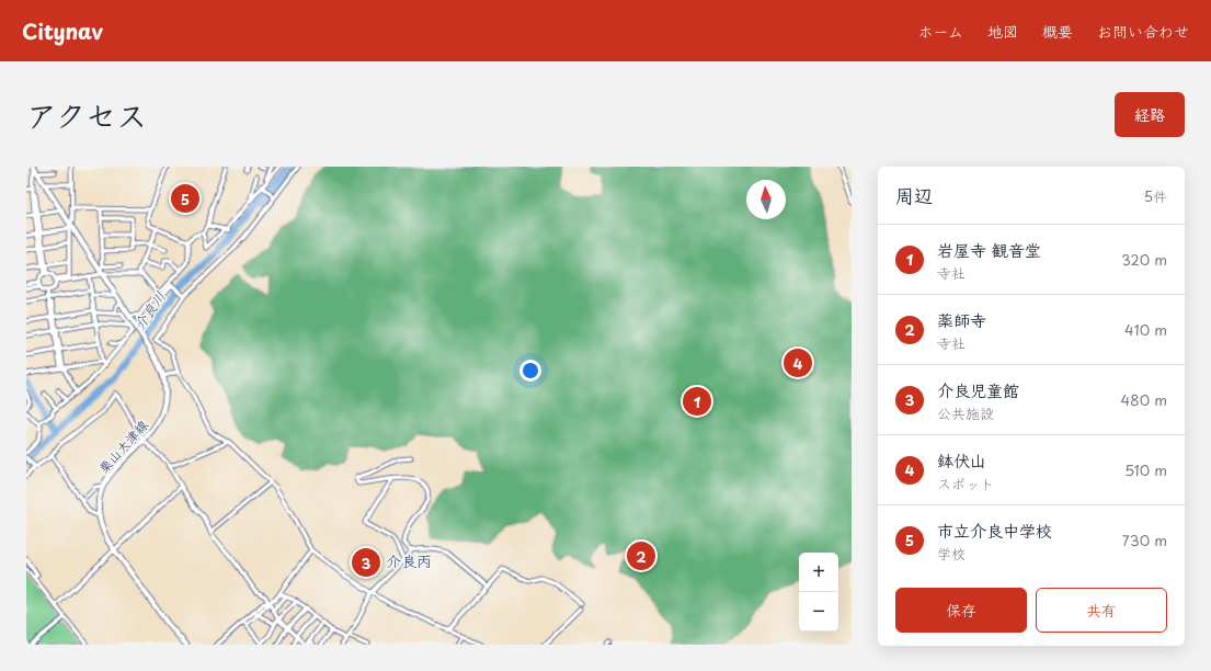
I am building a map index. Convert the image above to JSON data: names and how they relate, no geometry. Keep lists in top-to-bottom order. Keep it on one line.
{"streets":{"main road":["栗山大津線"]},"districts":["介良丙"],"water":["介良川"],"north":"top","page":{"header":"Citynav","nav":["ホーム","地図","概要","お問い合わせ"],"title":"アクセス","buttons":["経路",["保存","共有"]],"heading":["周辺","5件"],"pins":["5","4","1","2","3"],"list":[{"mark":"1","name":"岩屋寺 観音堂","note":"寺社","value":"320 m"},{"mark":"2","name":"薬師寺","note":"寺社","value":"410 m"},{"mark":"3","name":"介良児童館","note":"公共施設","value":"480 m"},{"mark":"4","name":"鉢伏山","note":"スポット","value":"510 m"},{"mark":"5","name":"市立介良中学校","note":"学校","value":"730 m"}],"map_buttons":["+","−"]}}
